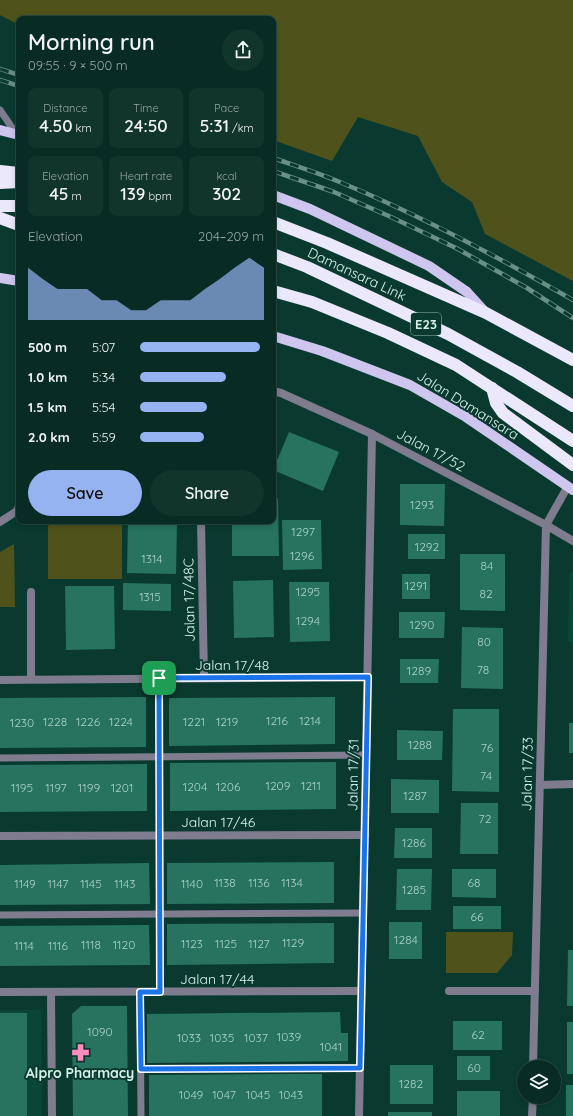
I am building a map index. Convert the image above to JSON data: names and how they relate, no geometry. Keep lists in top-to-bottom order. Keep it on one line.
{"streets":{"highway":["Damansara Link","E23"],"main road":["Jalan Damansara"],"street":["Jalan 17/52","Jalan 17/48C","Jalan 17/48","Jalan 17/33","Jalan 17/31","Jalan 17/46","Jalan 17/44"]},"crossings":[["Jalan Damansara","Jalan 17/33"],["Jalan 17/52","Jalan 17/33"],["Jalan 17/52","Jalan 17/31"],["Jalan 17/48C","Jalan 17/48"],["Jalan 17/48","Jalan 17/31"],["Jalan 17/31","Jalan 17/46"],["Jalan 17/31","Jalan 17/44"]],"places":{"pharmacy":["Alpro Pharmacy"]},"house_numbers":["1293","1297","1292","1296","1314","84","1291","1295","82","1315","1294","1290","80","78","1289","1216","1214","1228","1226","1224","1221","1219","1230","1288","76","74","1209","1211","1204","1206","1195","1197","1199","1201","1287","72","1286","1138","1136","1134","68","1149","1147","1145","1143","1140","1285","66","1284","1129","1123","1125","1127","1118","1120","1114","1116","1090","62","1039","1033","1035","1037","1041","60","1282","1049","1047","1045","1043"],"page":{"heading":["Morning run","09:55 · 9 × 500 m"],"stats":[["Distance","4.50 km"],["Time","24:50"],["Pace","5:31 /km"],["Elevation","45 m"],["Heart rate","139 bpm"],["kcal","302"]],"chart":["Elevation","204–209 m"],"list":[{"name":"500 m","note":"5:07"},{"name":"1.0 km","note":"5:34"},{"name":"1.5 km","note":"5:54"},{"name":"2.0 km","note":"5:59"}],"buttons":["Save","Share"]}}
